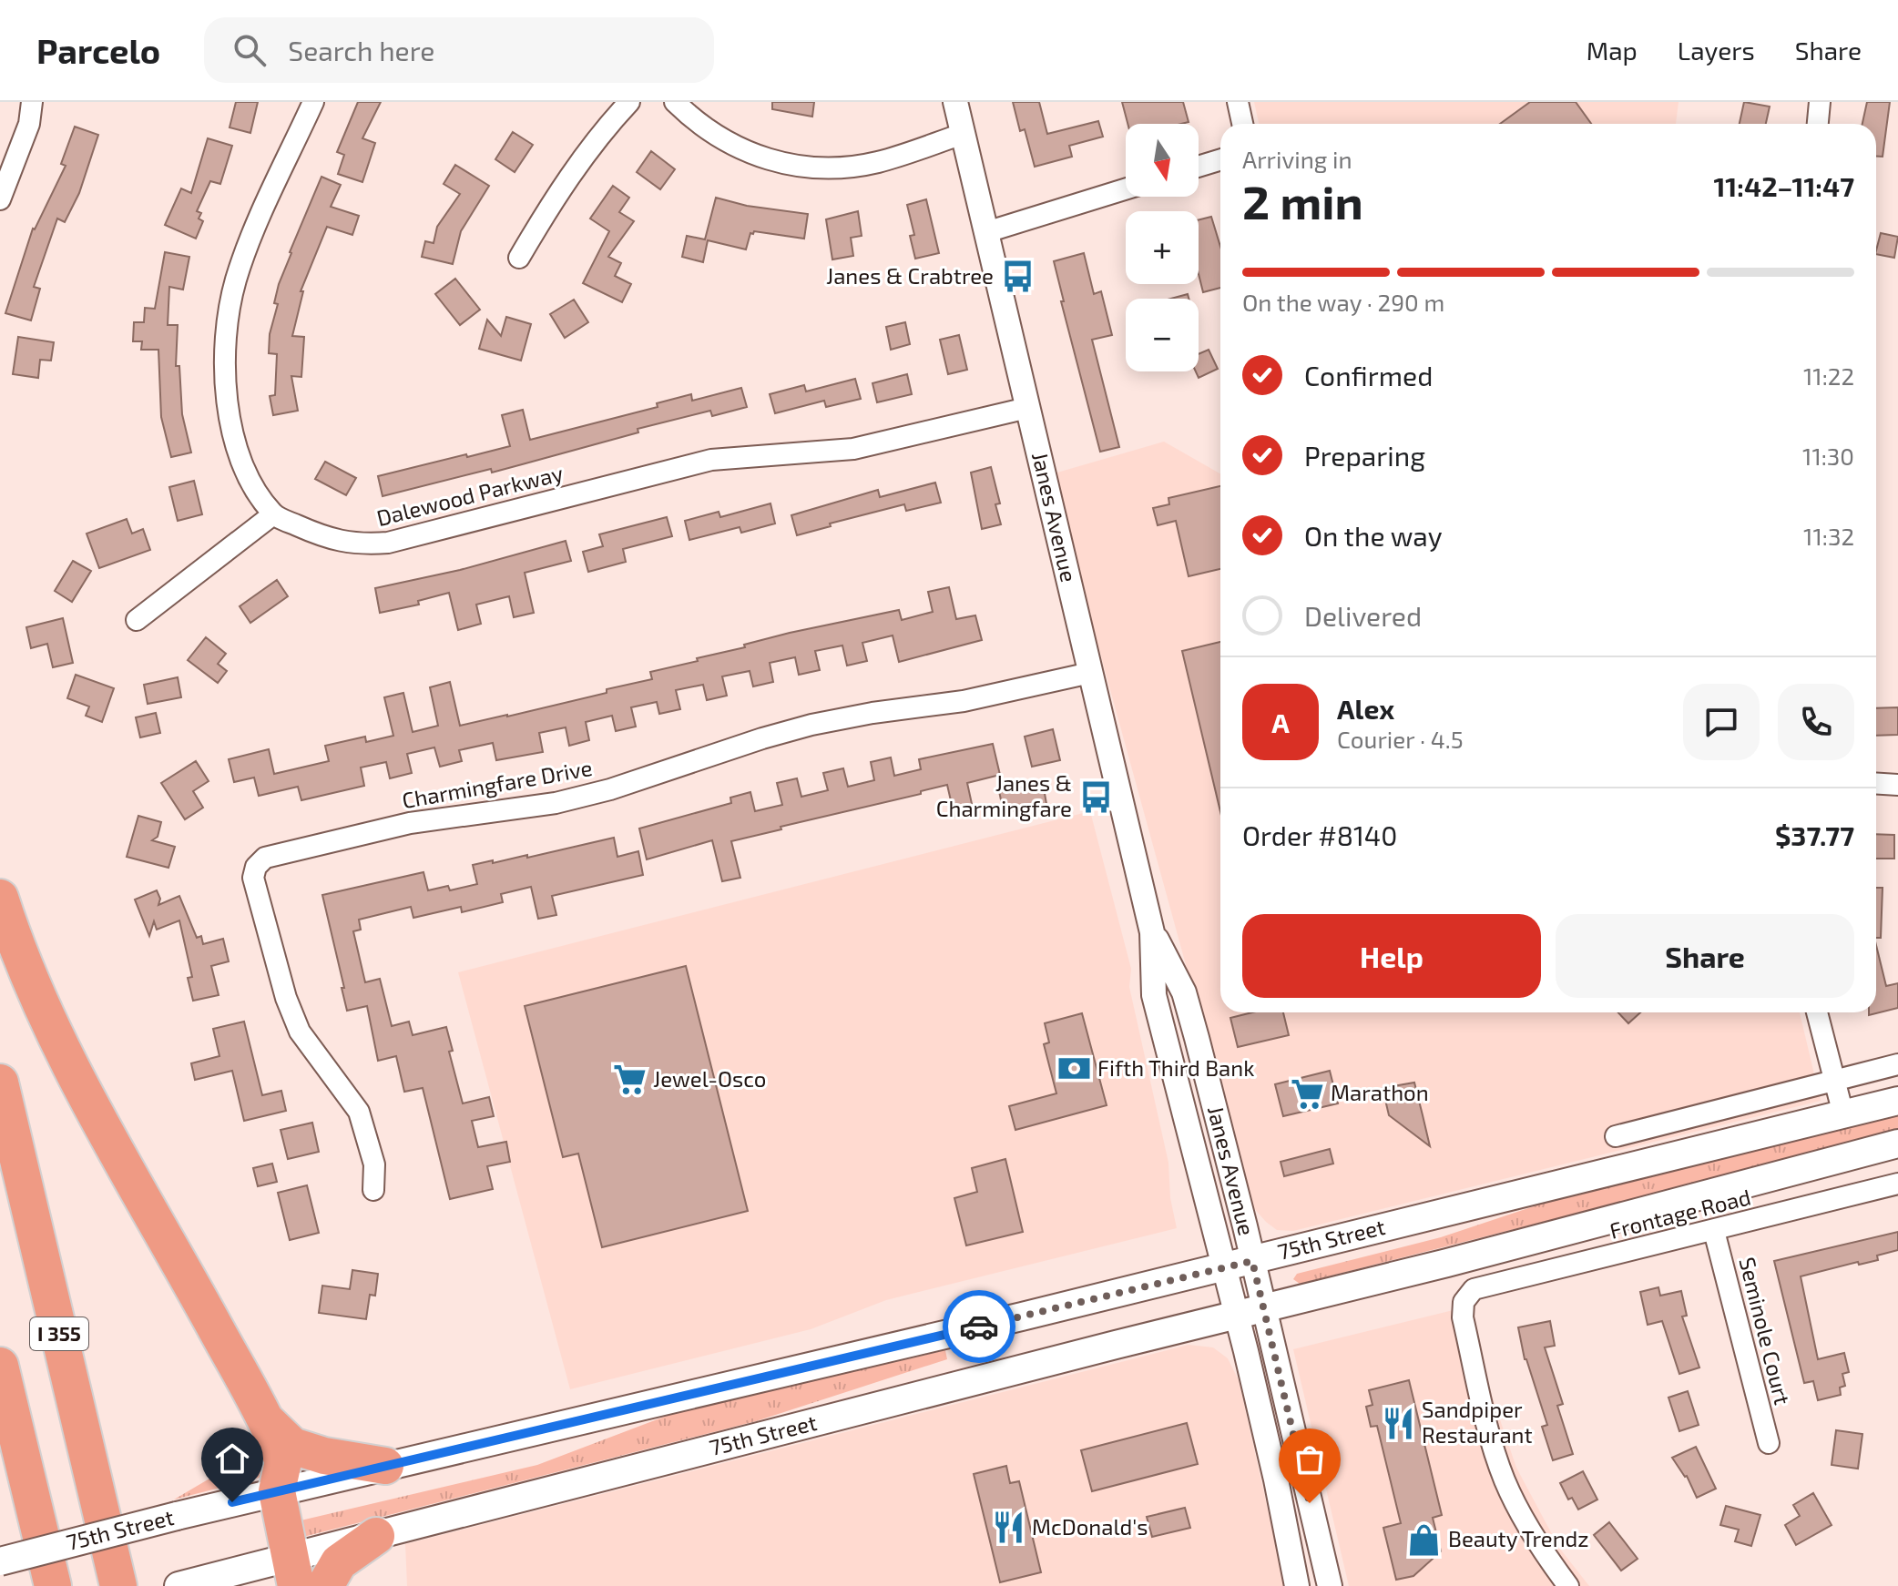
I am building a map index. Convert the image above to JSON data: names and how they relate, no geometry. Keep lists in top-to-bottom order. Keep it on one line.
{"streets":{"highway":["I 355"],"main road":["75th Street"],"street":["Dalewood Parkway","Janes Avenue","Charmingfare Drive","Frontage Road","Seminole Court"]},"crossings":[["Dalewood Parkway","Janes Avenue"],["Janes Avenue","Charmingfare Drive"],["Janes Avenue","75th Street"],["Frontage Road","Seminole Court"]],"places":{"bus stop":["Janes & Crabtree","Janes & Charmingfare"],"bank":["Fifth Third Bank"],"supermarket":["Jewel-Osco","Marathon"],"restaurant":["Sandpiper Restaurant","McDonald's"],"shop":["Beauty Trendz"]},"north":"bottom","page":{"header":"Parcelo","search":"Search here","nav":["Map","Layers","Share"],"map_buttons":["+","−"],"heading":["2 min","Arriving in","11:42–11:47"],"panel":["Alex","Courier · 4.5","Order #8140","$37.77"],"bar":"On the way · 290 m","list":[["Confirmed","11:22"],["Preparing","11:30"],["On the way","11:32"],"Delivered"],"round":"A","buttons":["Help","Share"]}}
